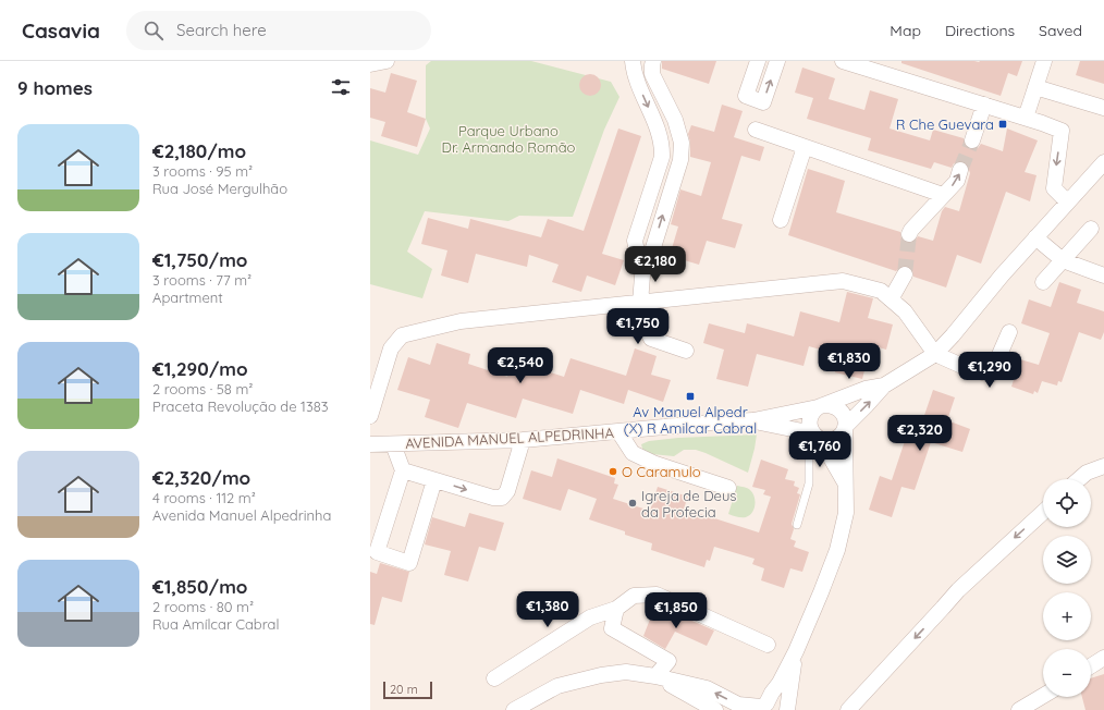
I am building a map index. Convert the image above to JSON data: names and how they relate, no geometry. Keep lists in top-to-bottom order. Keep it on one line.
{"streets":{"street":["AVENIDA MANUEL ALPEDRINHA"]},"parks":["Parque Urbano Dr. Armando Romão"],"places":{"transit":["R Che Guevara","Av Manuel Alpedr (X) R Amilcar Cabral"],"other":["O Caramulo","Igreja de Deus da Profecia"]},"scale_bar":"20 m","page":{"header":"Casavia","search":"Search here","nav":["Map","Directions","Saved"],"heading":"9 homes","list":[{"name":"€2,180/mo","note":"3 rooms · 95 m² · Rua José Mergulhão"},{"name":"€1,750/mo","note":"3 rooms · 77 m² · Apartment"},{"name":"€1,290/mo","note":"2 rooms · 58 m² · Praceta Revolução de 1383"},{"name":"€2,320/mo","note":"4 rooms · 112 m² · Avenida Manuel Alpedrinha"},{"name":"€1,850/mo","note":"2 rooms · 80 m² · Rua Amílcar Cabral"}],"price":["€2,180","€1,750","€1,830","€2,540","€1,290","€2,320","€1,760","€1,380","€1,850"],"map_buttons":["+","−"],"scale":"20 m"}}
